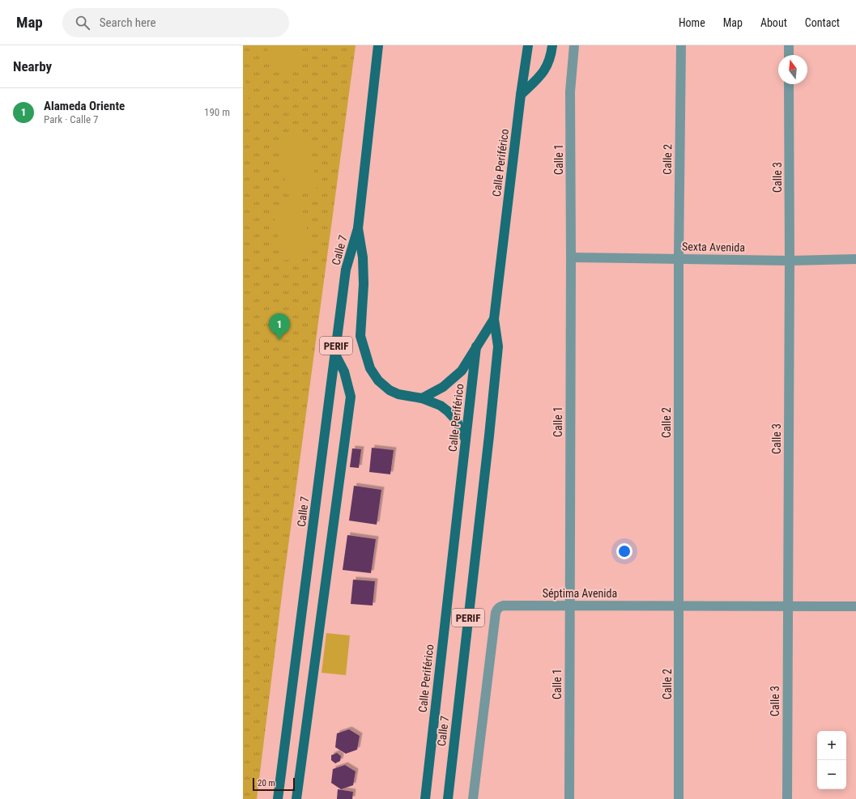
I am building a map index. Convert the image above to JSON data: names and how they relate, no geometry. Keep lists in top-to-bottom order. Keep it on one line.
{"streets":{"main road":["Calle Periférico","Calle 7","PERIF"],"street":["Calle 1","Calle 2","Calle 3","Sexta Avenida","Séptima Avenida"]},"crossings":[["Calle 1","Sexta Avenida"],["Calle 1","Séptima Avenida"],["Calle 2","Sexta Avenida"],["Calle 2","Séptima Avenida"],["Calle Periférico","Calle 7"],["Calle 3","Sexta Avenida"],["Calle 3","Séptima Avenida"],["Calle 7","PERIF"]],"scale_bar":"20 m","north":"top","page":{"header":"Map","search":"Search here","nav":["Home","Map","About","Contact"],"heading":"Nearby","list":[{"mark":"1","name":"Alameda Oriente","note":"Park · Calle 7","value":"190 m"}],"pins":"1","map_buttons":["+","−"],"scale":"20 m"}}
